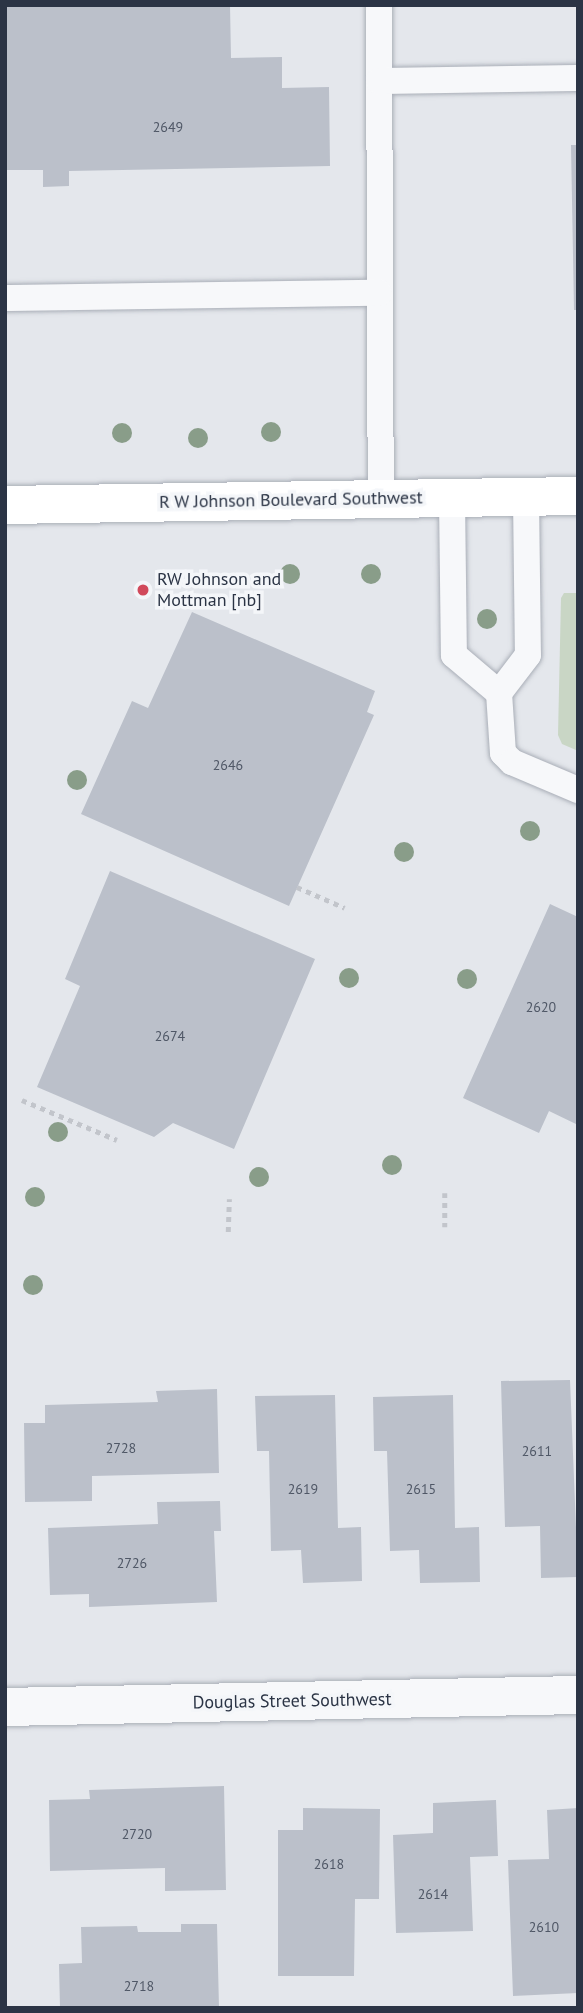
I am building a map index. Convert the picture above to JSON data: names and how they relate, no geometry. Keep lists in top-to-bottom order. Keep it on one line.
{"streets":{"street":["R W Johnson Boulevard Southwest","Douglas Street Southwest"]},"places":["RW Johnson and Mottman [nb]"],"house_numbers":["2649","2646","2620","2674","2728","2611","2619","2615","2726","2720","2618","2614","2610","2718"]}
